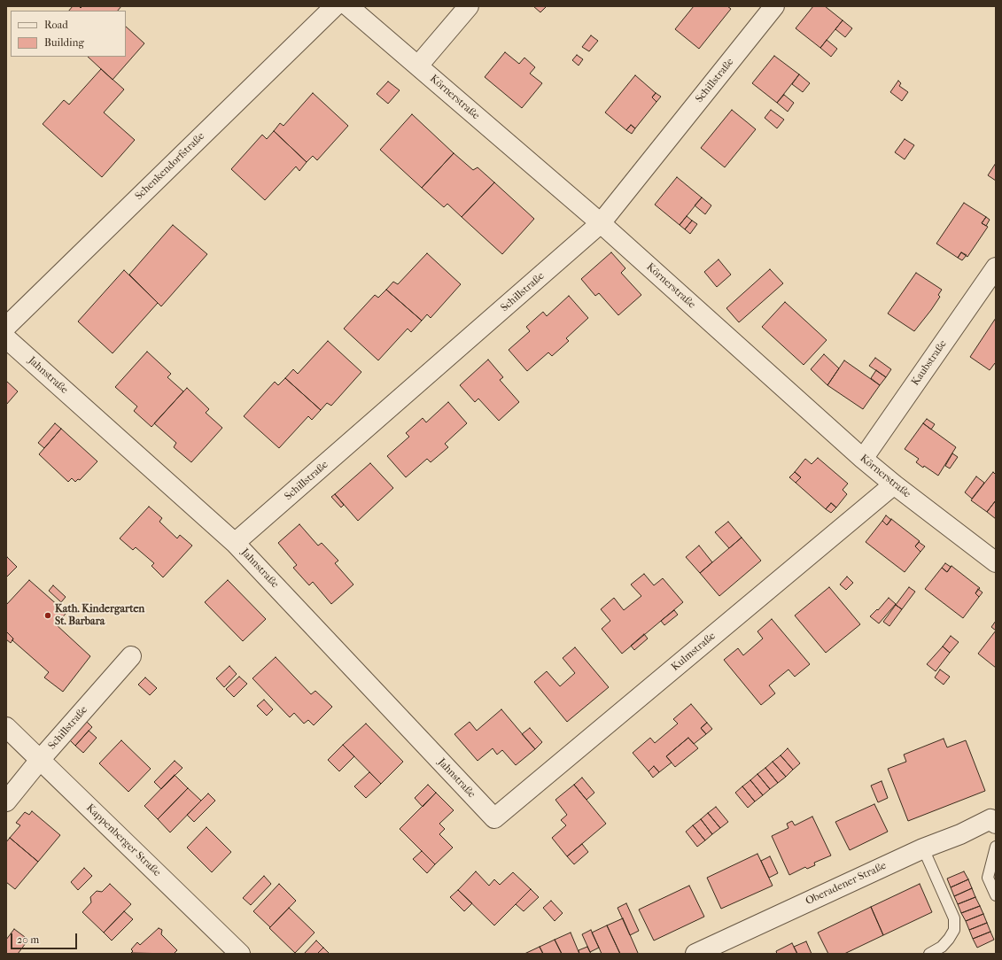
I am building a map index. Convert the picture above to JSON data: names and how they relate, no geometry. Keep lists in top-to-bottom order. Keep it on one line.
{"streets":{"street":["Schillstraße","Körnerstraße","Schenkendorfstraße","Kaubstraße","Jahnstraße","Kulmstraße","Kappenberger Straße","Oberadener Straße"]},"crossings":[["Schillstraße","Körnerstraße"],["Schillstraße","Jahnstraße"],["Schillstraße","Kappenberger Straße"],["Körnerstraße","Kaubstraße"],["Körnerstraße","Kulmstraße"],["Jahnstraße","Kulmstraße"]],"places":["Kath. Kindergarten St. Barbara"],"legend":["Road","Building"],"scale_bar":"20 m"}
